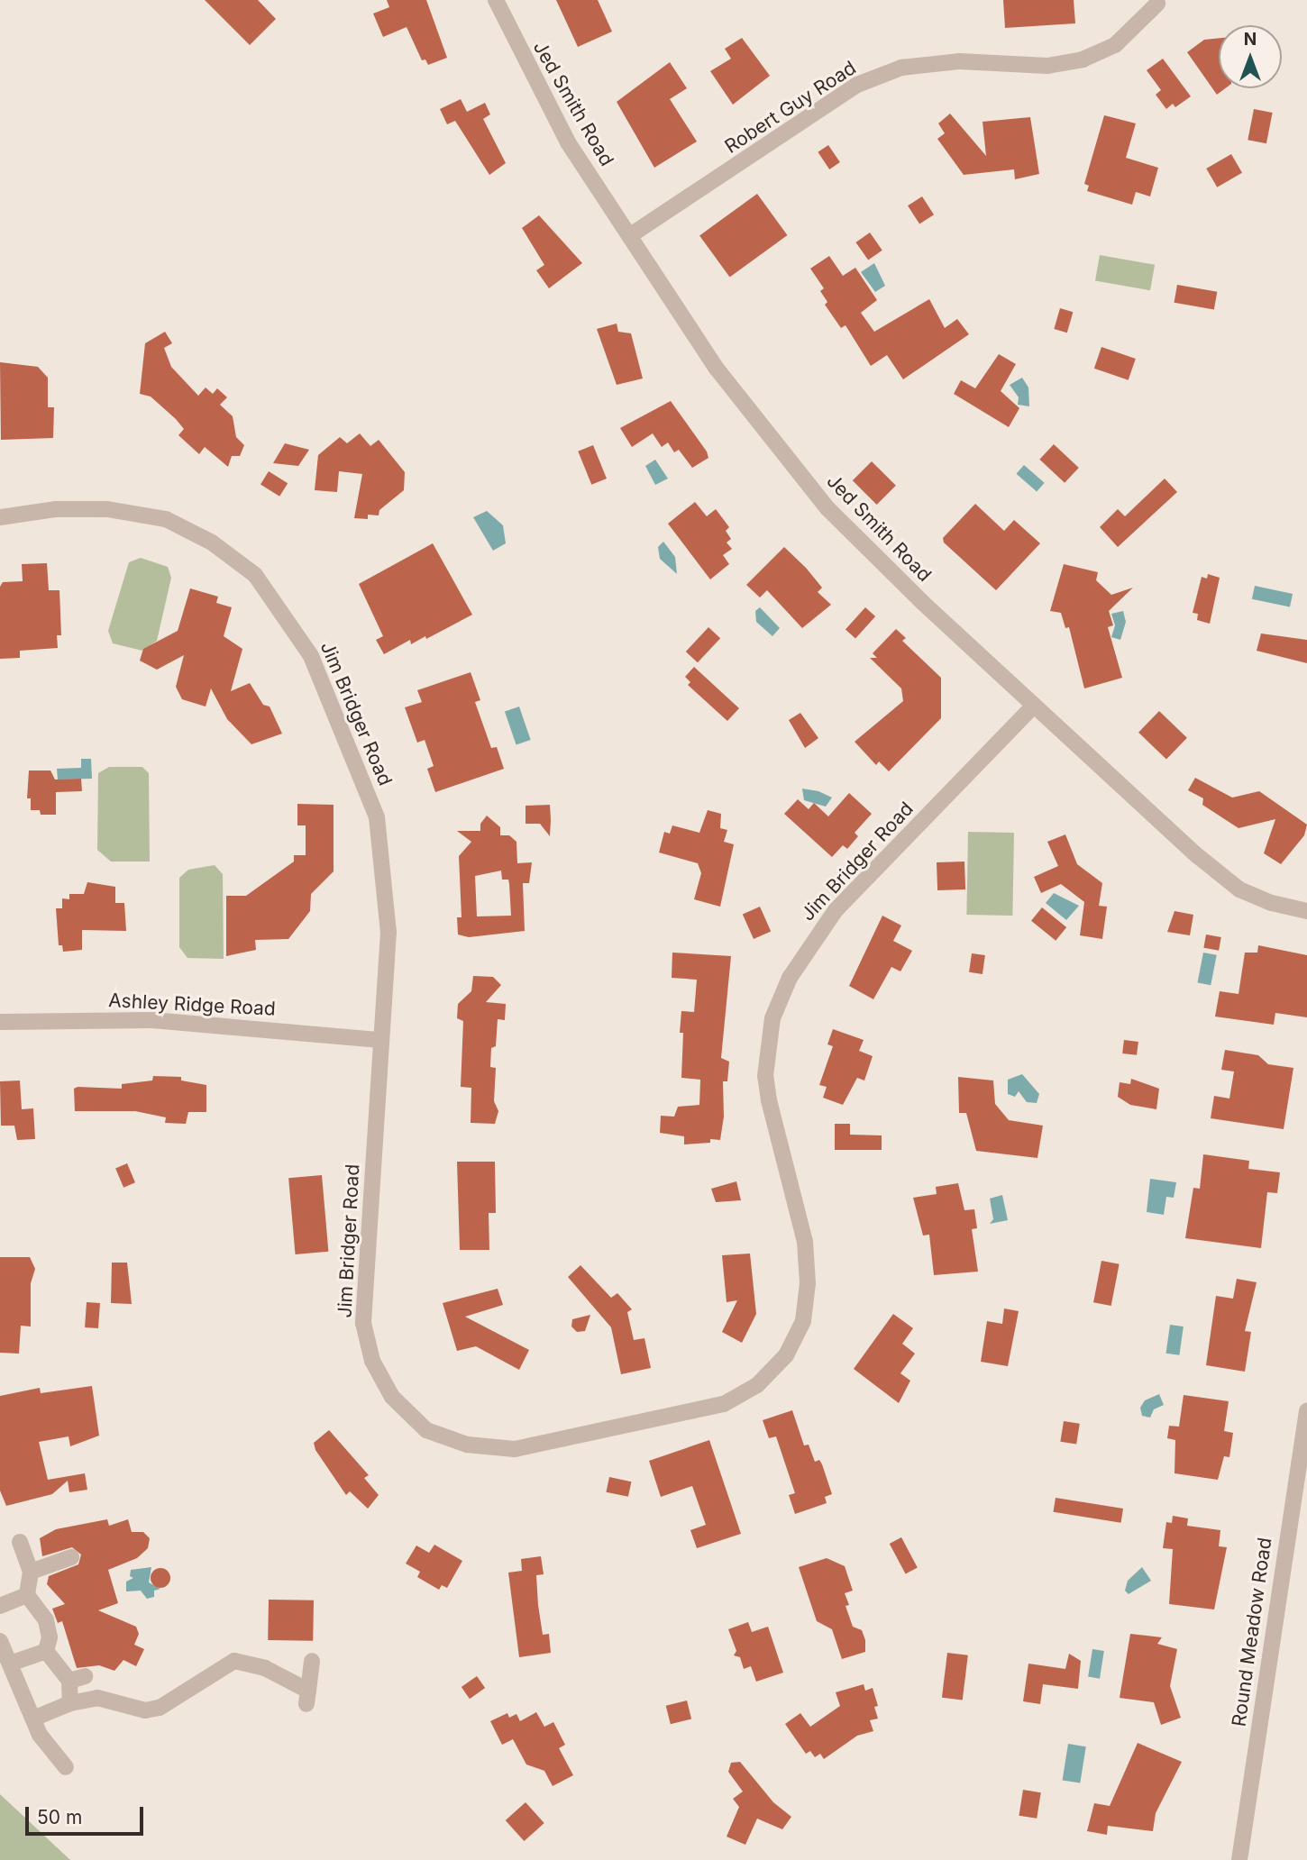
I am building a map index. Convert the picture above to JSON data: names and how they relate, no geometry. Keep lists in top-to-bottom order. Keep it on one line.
{"streets":{"street":["Jed Smith Road","Robert Guy Road","Jim Bridger Road","Ashley Ridge Road","Round Meadow Road"]},"crossings":[["Jed Smith Road","Robert Guy Road"],["Jed Smith Road","Jim Bridger Road"],["Jim Bridger Road","Ashley Ridge Road"]],"scale_bar":"50 m","north":"top"}
